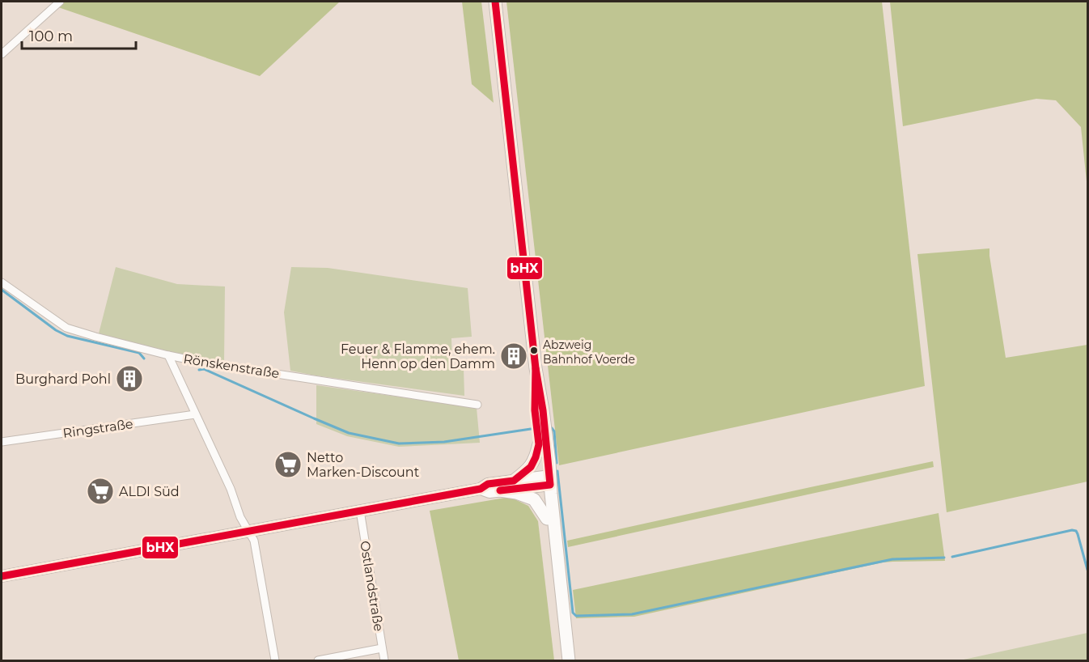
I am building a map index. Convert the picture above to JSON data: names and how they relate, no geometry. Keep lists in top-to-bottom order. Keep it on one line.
{"streets":{"street":["Rönskenstraße","Ringstraße","Ostlandstraße"]},"places":{"other":["Abzweig Bahnhof Voerde"],"building":["Feuer & Flamme, ehem. Henn op den Damm","Burghard Pohl"],"supermarket":["Netto Marken-Discount","ALDI Süd"]},"lines":["transit line bHX"],"scale_bar":"100 m"}
